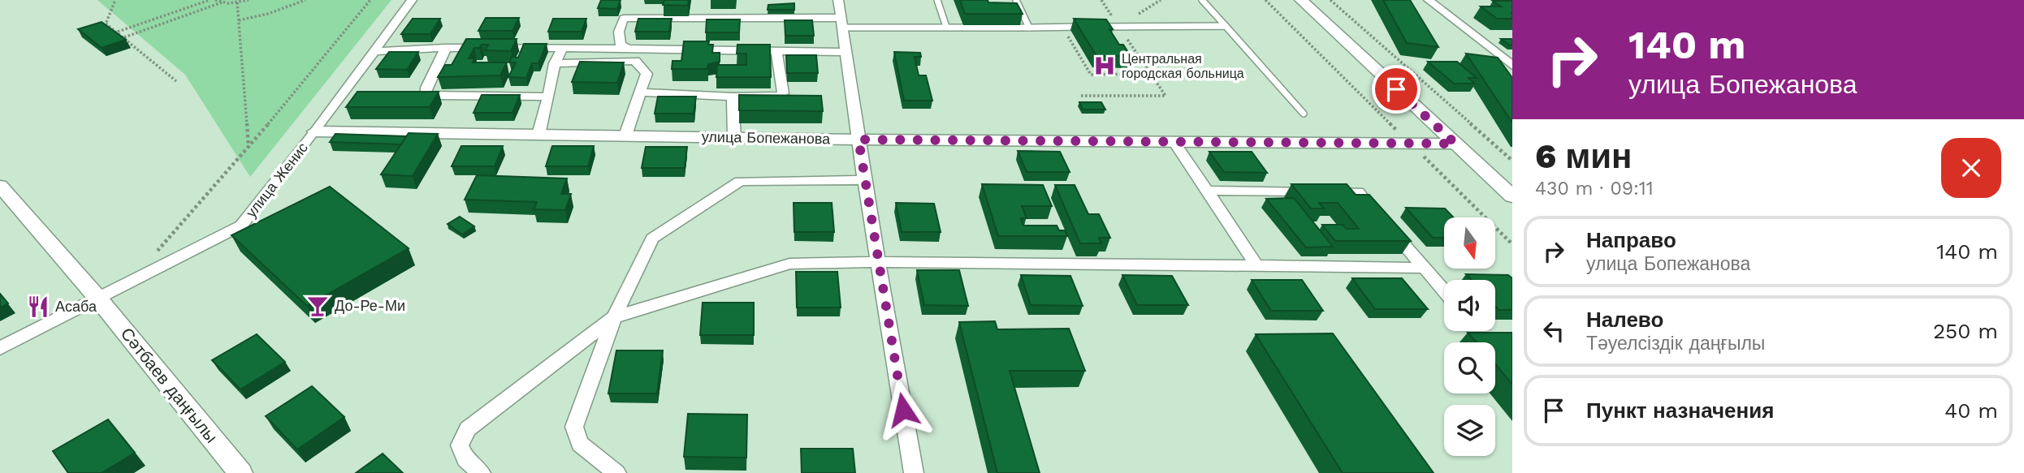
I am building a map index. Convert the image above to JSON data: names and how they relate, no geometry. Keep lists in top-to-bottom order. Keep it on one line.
{"streets":{"street":["улица Бопежанова","улица Женис","Сәтбаев даңғылы"]},"crossings":[["улица Бопежанова","улица Женис"],["улица Женис","Сәтбаев даңғылы"]],"places":{"hospital":["Центральная городская больница"],"bar":["До-Ре-Ми"],"restaurant":["Асаба"]},"north":"bottom","page":{"turn":["140 m","улица Бопежанова"],"heading":["6 мин","430 m · 09:11"],"list":[{"name":"Направо","note":"улица Бопежанова","value":"140 m"},{"name":"Налево","note":"Тәуелсіздік даңғылы","value":"250 m"},{"name":"Пункт назначения","value":"40 m"}]}}
